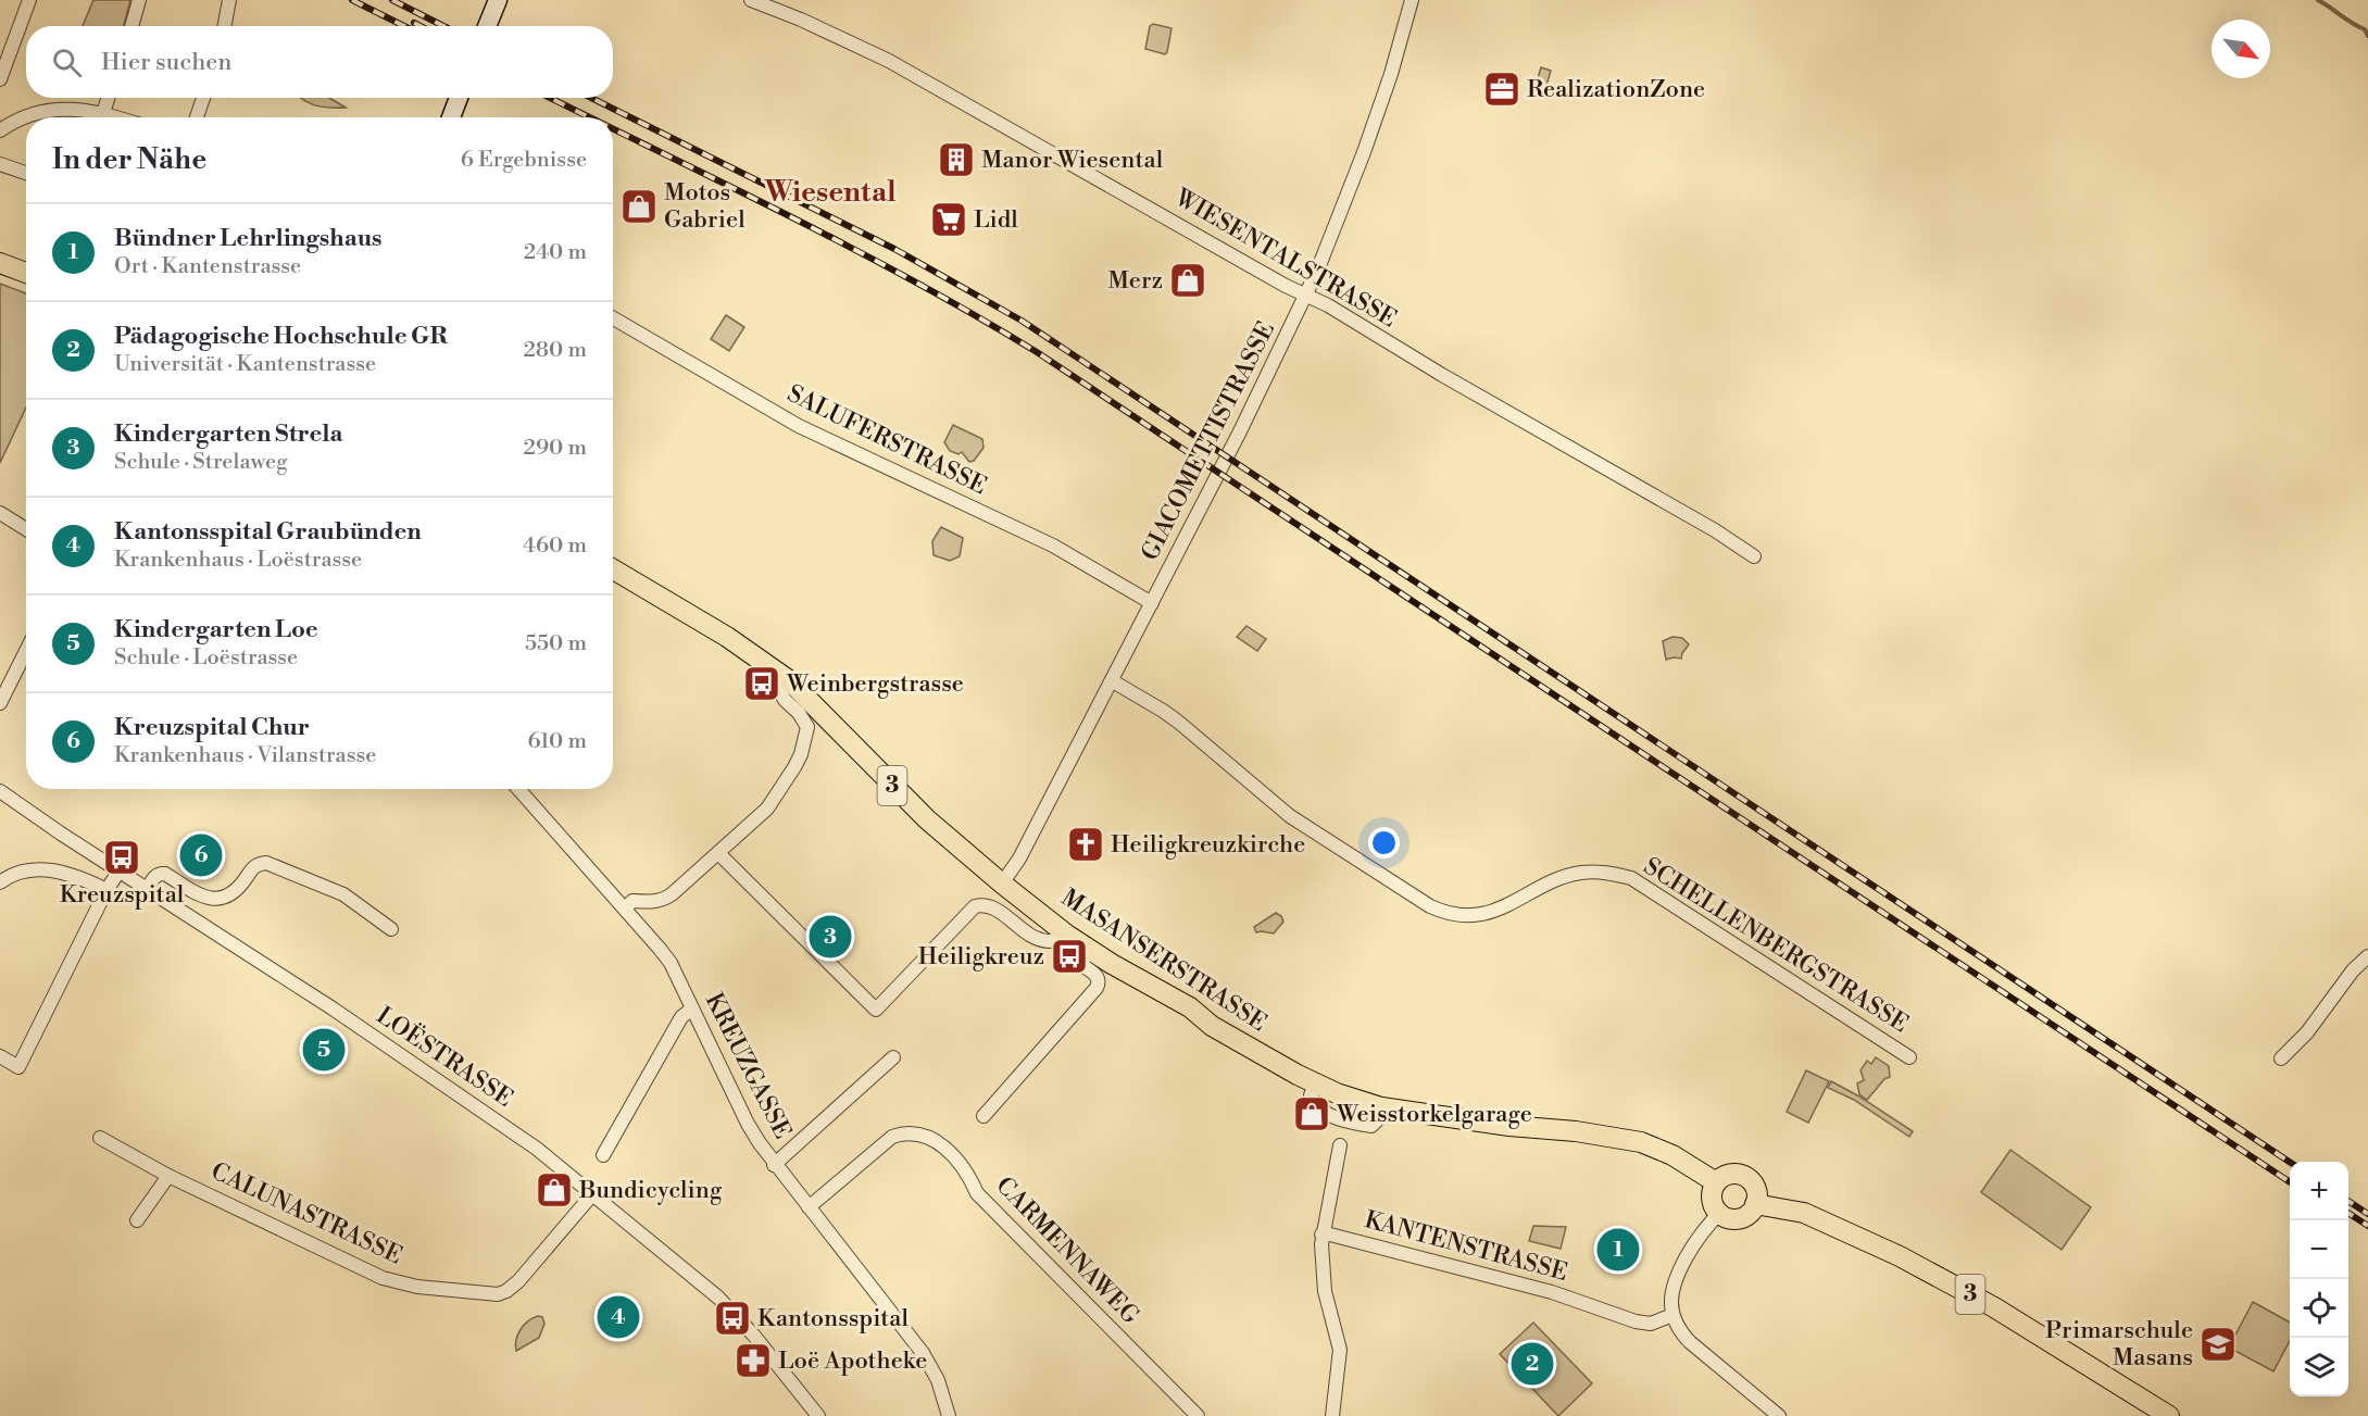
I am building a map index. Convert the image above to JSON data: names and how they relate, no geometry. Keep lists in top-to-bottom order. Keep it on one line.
{"streets":{"main road":["3","MASANSERSTRASSE"],"street":["WIESENTALSTRASSE","SALUFERSTRASSE","GIACOMETTISTRASSE","SCHELLENBERGSTRASSE","LOËSTRASSE","KREUZGASSE","CALUNASTRASSE","KANTENSTRASSE","CARMENNAWEG"]},"crossings":[["WIESENTALSTRASSE","GIACOMETTISTRASSE"],["SALUFERSTRASSE","GIACOMETTISTRASSE"],["GIACOMETTISTRASSE","SCHELLENBERGSTRASSE"],["GIACOMETTISTRASSE","MASANSERSTRASSE"],["3","MASANSERSTRASSE"],["LOËSTRASSE","CALUNASTRASSE"],["KREUZGASSE","CARMENNAWEG"]],"districts":["Wiesental"],"places":{"office":["RealizationZone"],"building":["Manor Wiesental"],"shop":["Motos Gabriel","Merz","Weisstorkelgarage","Bundicycling"],"supermarket":["Lidl"],"bus stop":["Weinbergstrasse","Kreuzspital","Heiligkreuz","Kantonsspital"],"church":["Heiligkreuzkirche"],"school or university":["Primarschule Masans"],"pharmacy":["Loë Apotheke"]},"north":"bottom right","page":{"search":"Hier suchen","heading":["In der Nähe","6 Ergebnisse"],"list":[{"mark":"1","name":"Bündner Lehrlingshaus","note":"Ort · Kantenstrasse","value":"240 m"},{"mark":"2","name":"Pädagogische Hochschule GR","note":"Universität · Kantenstrasse","value":"280 m"},{"mark":"3","name":"Kindergarten Strela","note":"Schule · Strelaweg","value":"290 m"},{"mark":"4","name":"Kantonsspital Graubünden","note":"Krankenhaus · Loëstrasse","value":"460 m"},{"mark":"5","name":"Kindergarten Loe","note":"Schule · Loëstrasse","value":"550 m"},{"mark":"6","name":"Kreuzspital Chur","note":"Krankenhaus · Vilanstrasse","value":"610 m"}],"pins":["6","3","5","1","4","2"],"map_buttons":["+","−"]}}
